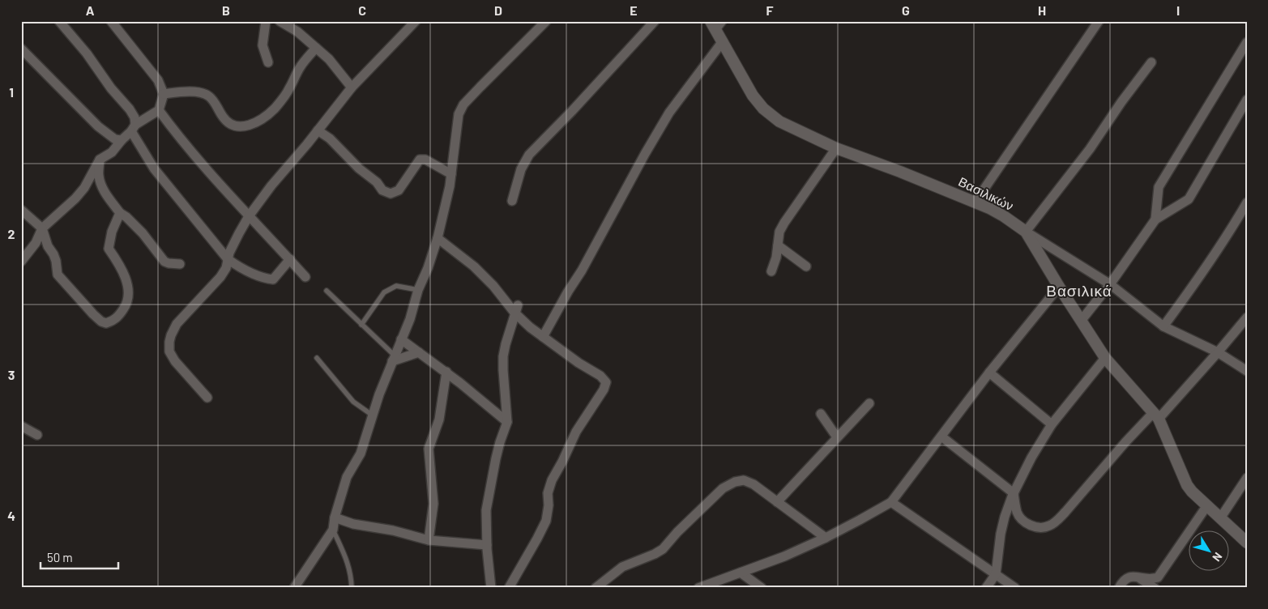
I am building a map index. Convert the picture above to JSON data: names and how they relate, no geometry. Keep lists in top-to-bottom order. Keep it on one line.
{"streets":{"street":["Βασιλικών"]},"districts":["Βασιλικά"],"scale_bar":"50 m","north":"bottom right","grid":{"columns":["A","B","C","D","E","F","G","H","I"],"rows":["1","2","3","4"]}}
